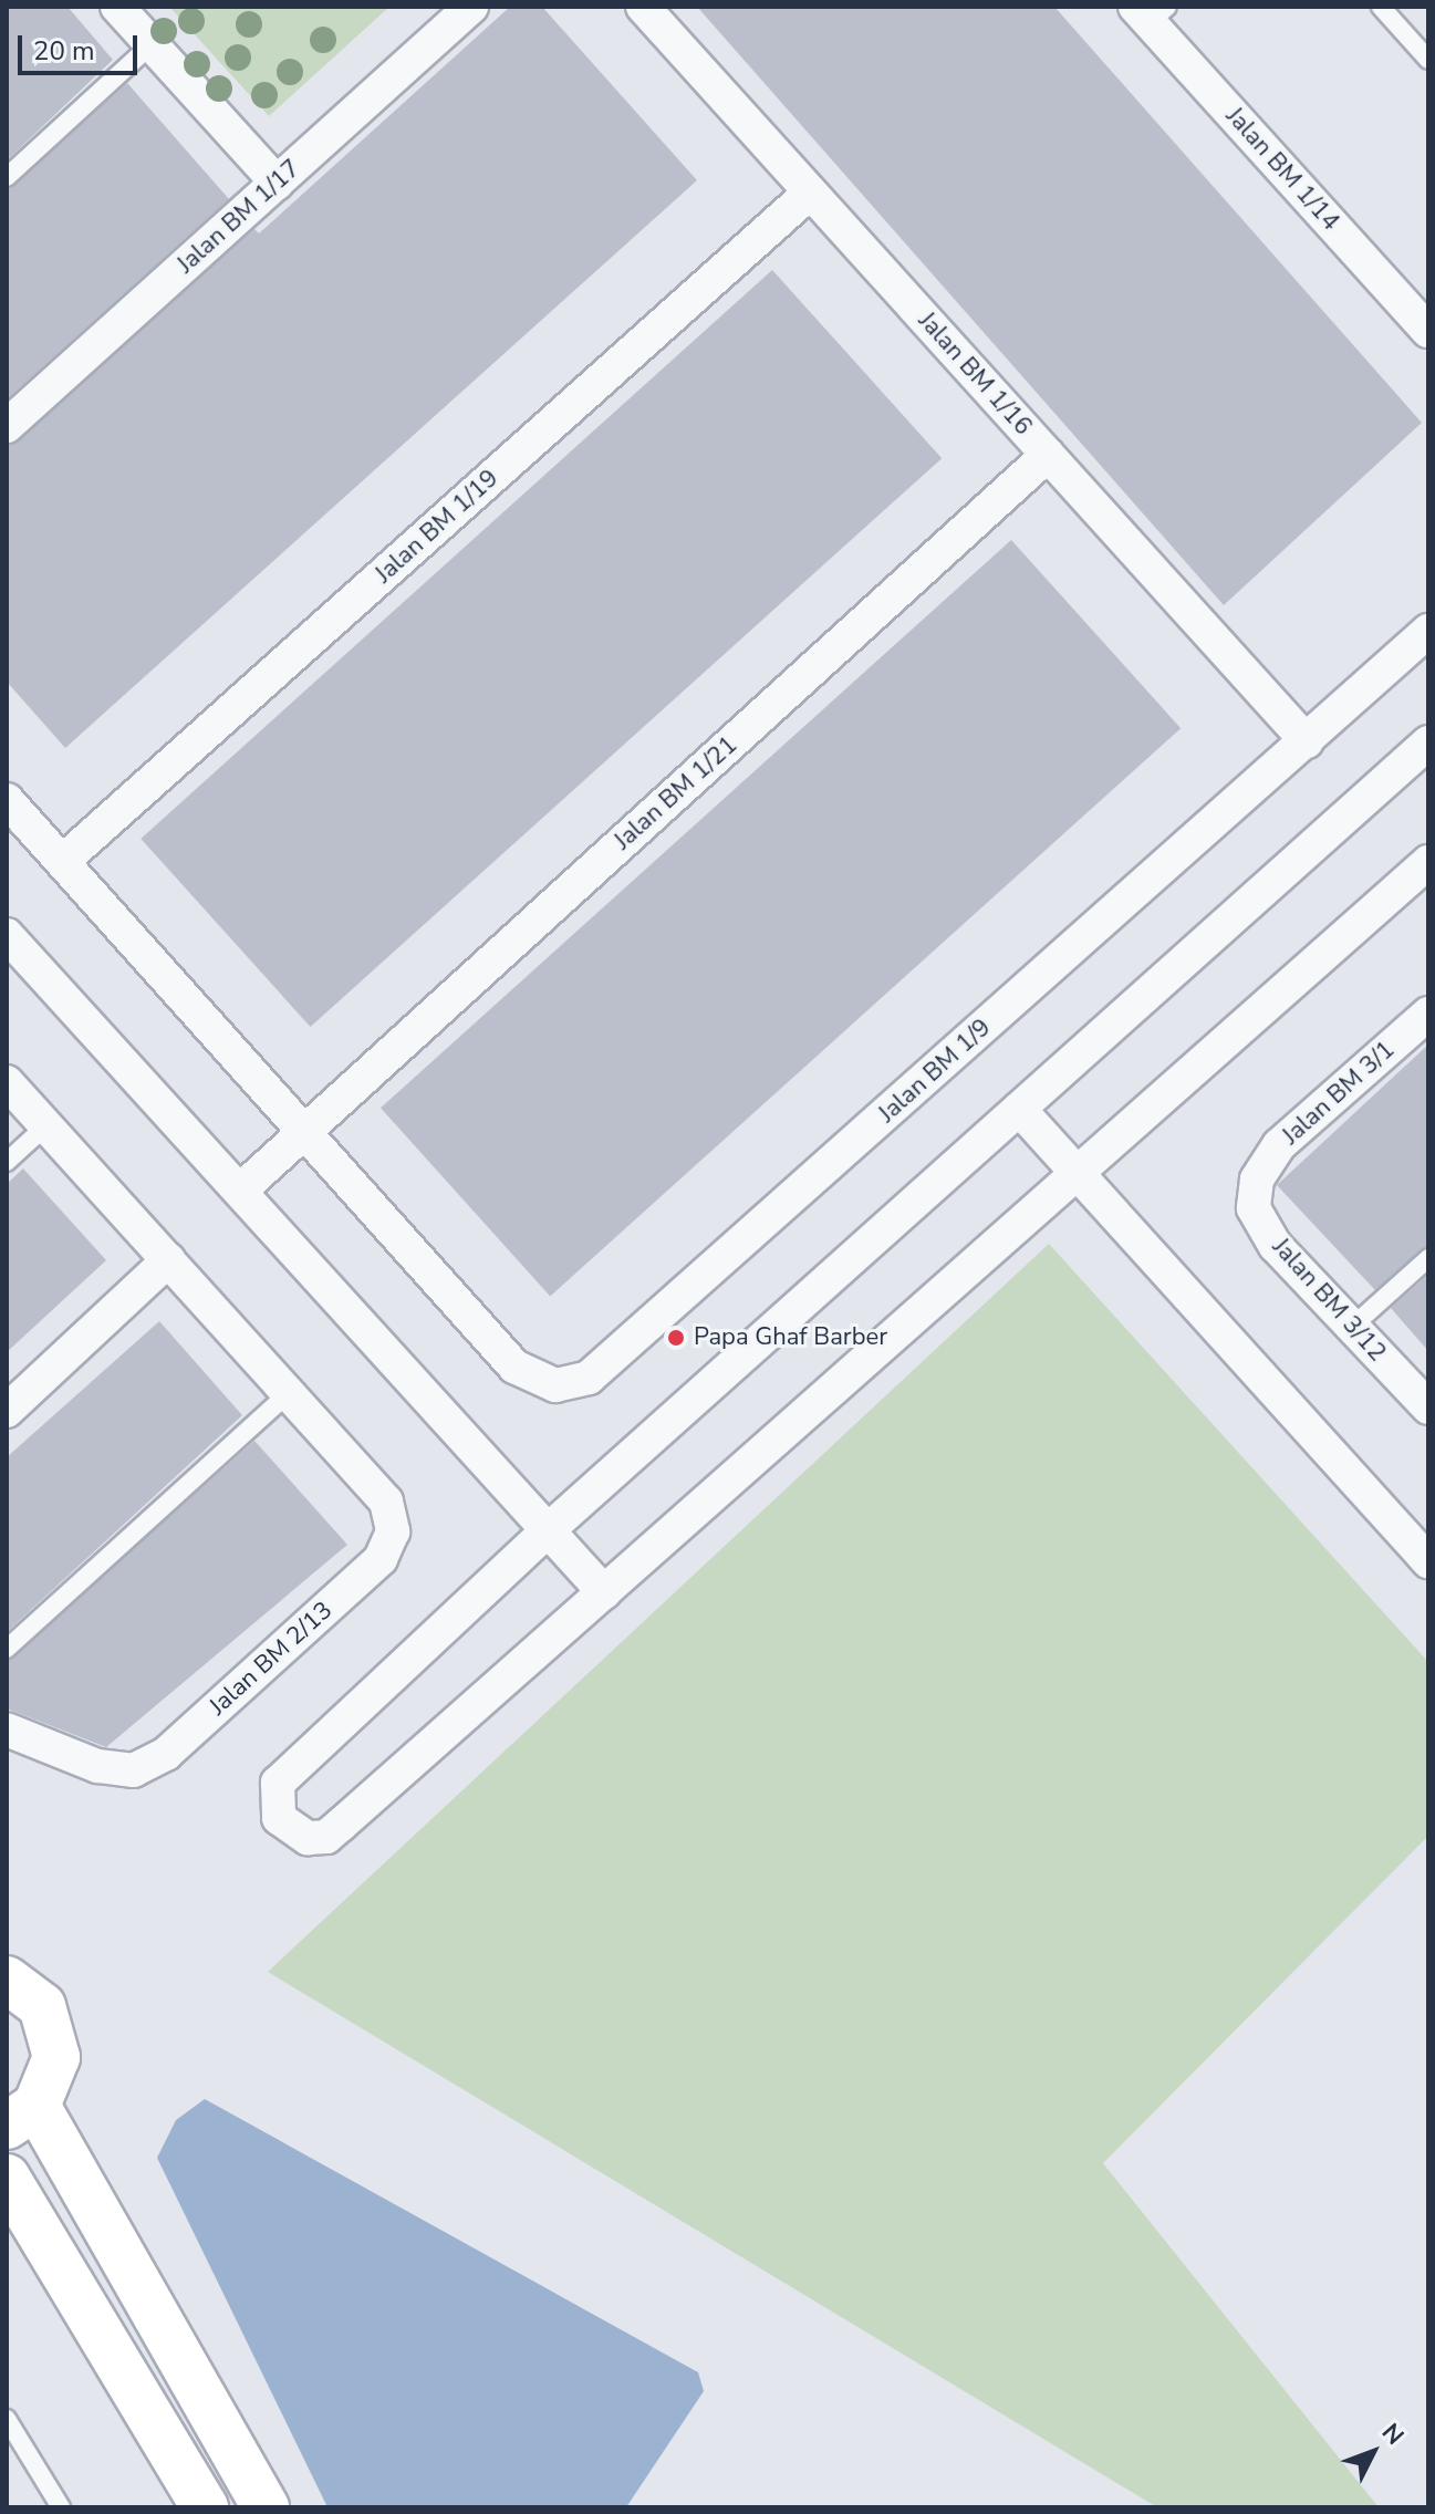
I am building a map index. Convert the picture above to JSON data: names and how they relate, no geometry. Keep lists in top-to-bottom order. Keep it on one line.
{"streets":{"street":["Jalan BM 1/14","Jalan BM 1/17","Jalan BM 1/16","Jalan BM 1/19","Jalan BM 1/21","Jalan BM 1/9","Jalan BM 3/1","Jalan BM 3/12","Jalan BM 2/13"]},"crossings":[["Jalan BM 1/16","Jalan BM 1/19"],["Jalan BM 1/16","Jalan BM 1/21"],["Jalan BM 1/16","Jalan BM 1/9"],["Jalan BM 1/21","Jalan BM 1/9"],["Jalan BM 3/1","Jalan BM 3/12"]],"places":["Papa Ghaf Barber"],"scale_bar":"20 m","north":"top right"}
